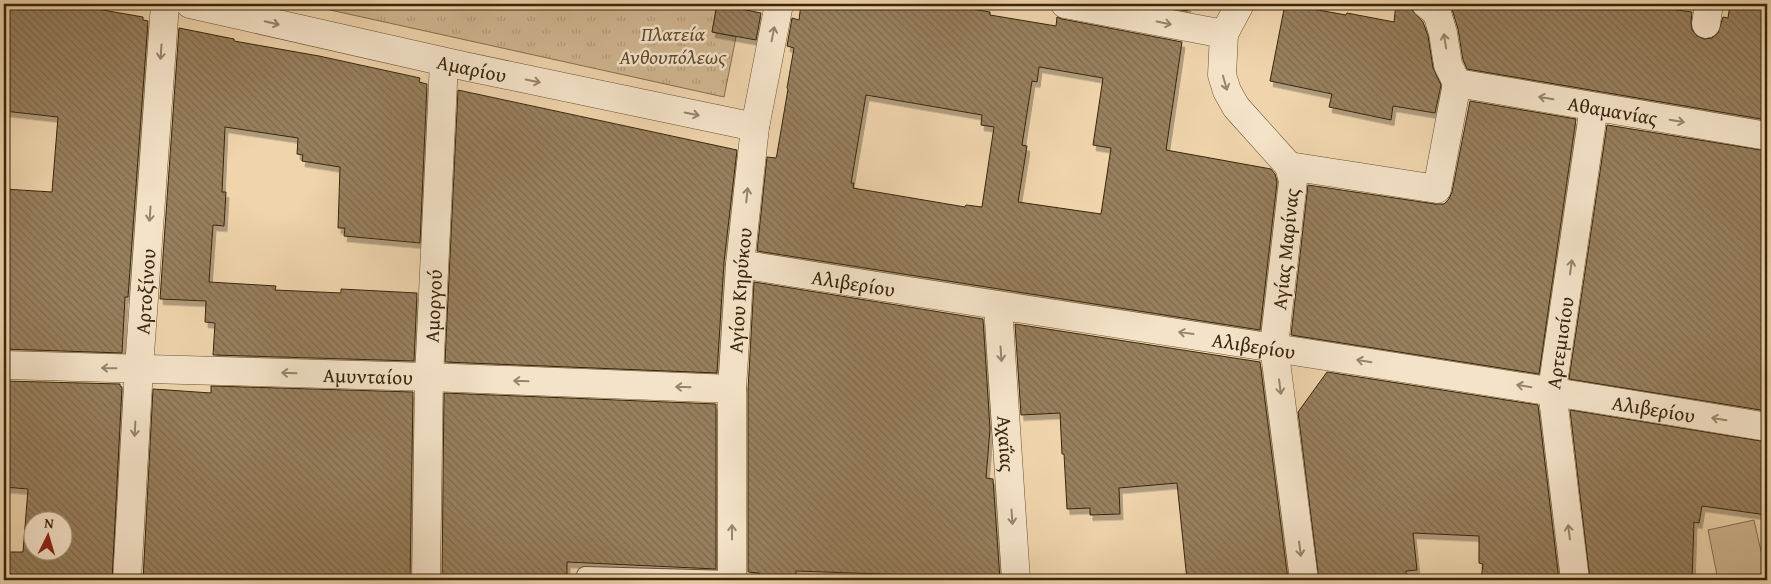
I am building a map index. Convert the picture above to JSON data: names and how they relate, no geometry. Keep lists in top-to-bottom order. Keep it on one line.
{"streets":{"street":["Αμαρίου","Αθαμανίας","Αγίας Μαρίνας","Αλιβερίου","Αγίου Κηρύκου","Αρτοξίνου","Αμοργού","Αρτεμισίου","Αμυνταίου","Αχαΐας"]},"crossings":[["Αμαρίου","Αγίου Κηρύκου"],["Αμαρίου","Αμοργού"],["Αθαμανίας","Αρτεμισίου"],["Αγίας Μαρίνας","Αλιβερίου"],["Αλιβερίου","Αγίου Κηρύκου"],["Αλιβερίου","Αρτεμισίου"],["Αλιβερίου","Αχαΐας"],["Αγίου Κηρύκου","Αμυνταίου"],["Αρτοξίνου","Αμυνταίου"],["Αμοργού","Αμυνταίου"]],"one_way":["Αμαρίου","Αγίας Μαρίνας","Αλιβερίου","Αγίου Κηρύκου","Αρτοξίνου","Αρτεμισίου","Αμυνταίου","Αχαΐας"],"parks":["Πλατεία Ανθουπόλεως"],"north":"top"}
